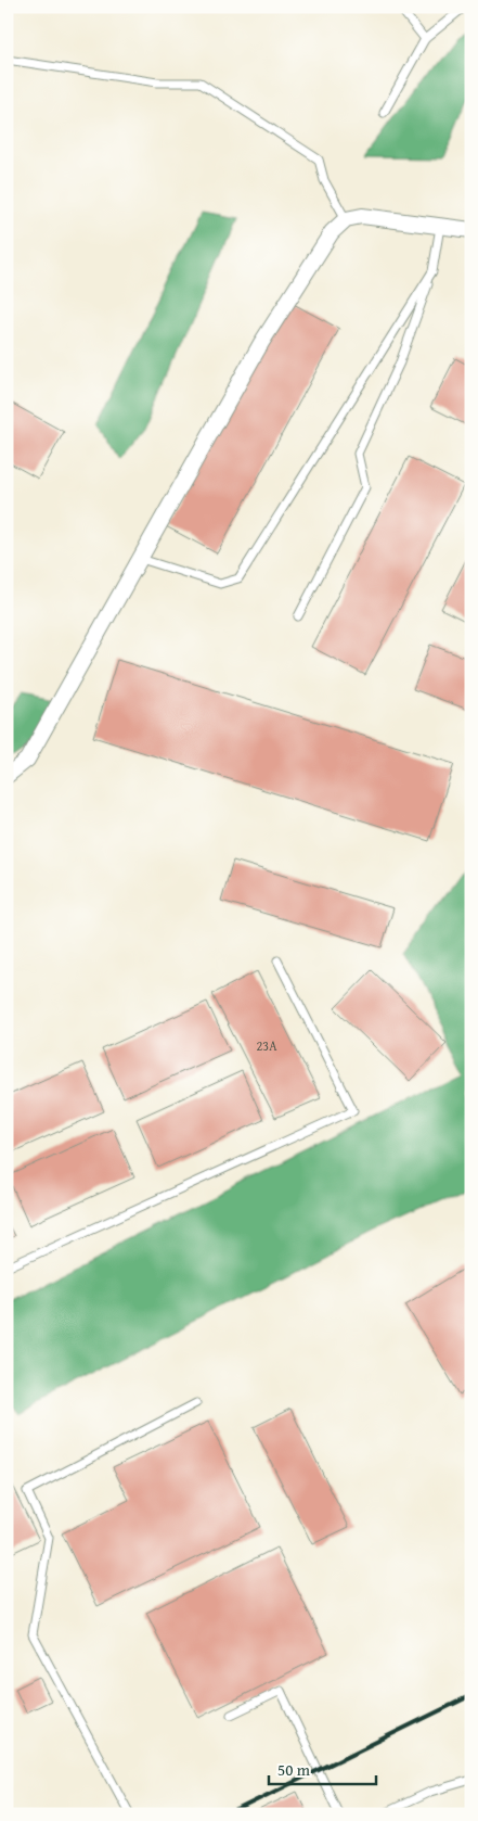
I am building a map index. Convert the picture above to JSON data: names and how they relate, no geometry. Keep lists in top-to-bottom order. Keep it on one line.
{"house_numbers":["23А"],"scale_bar":"50 m"}
